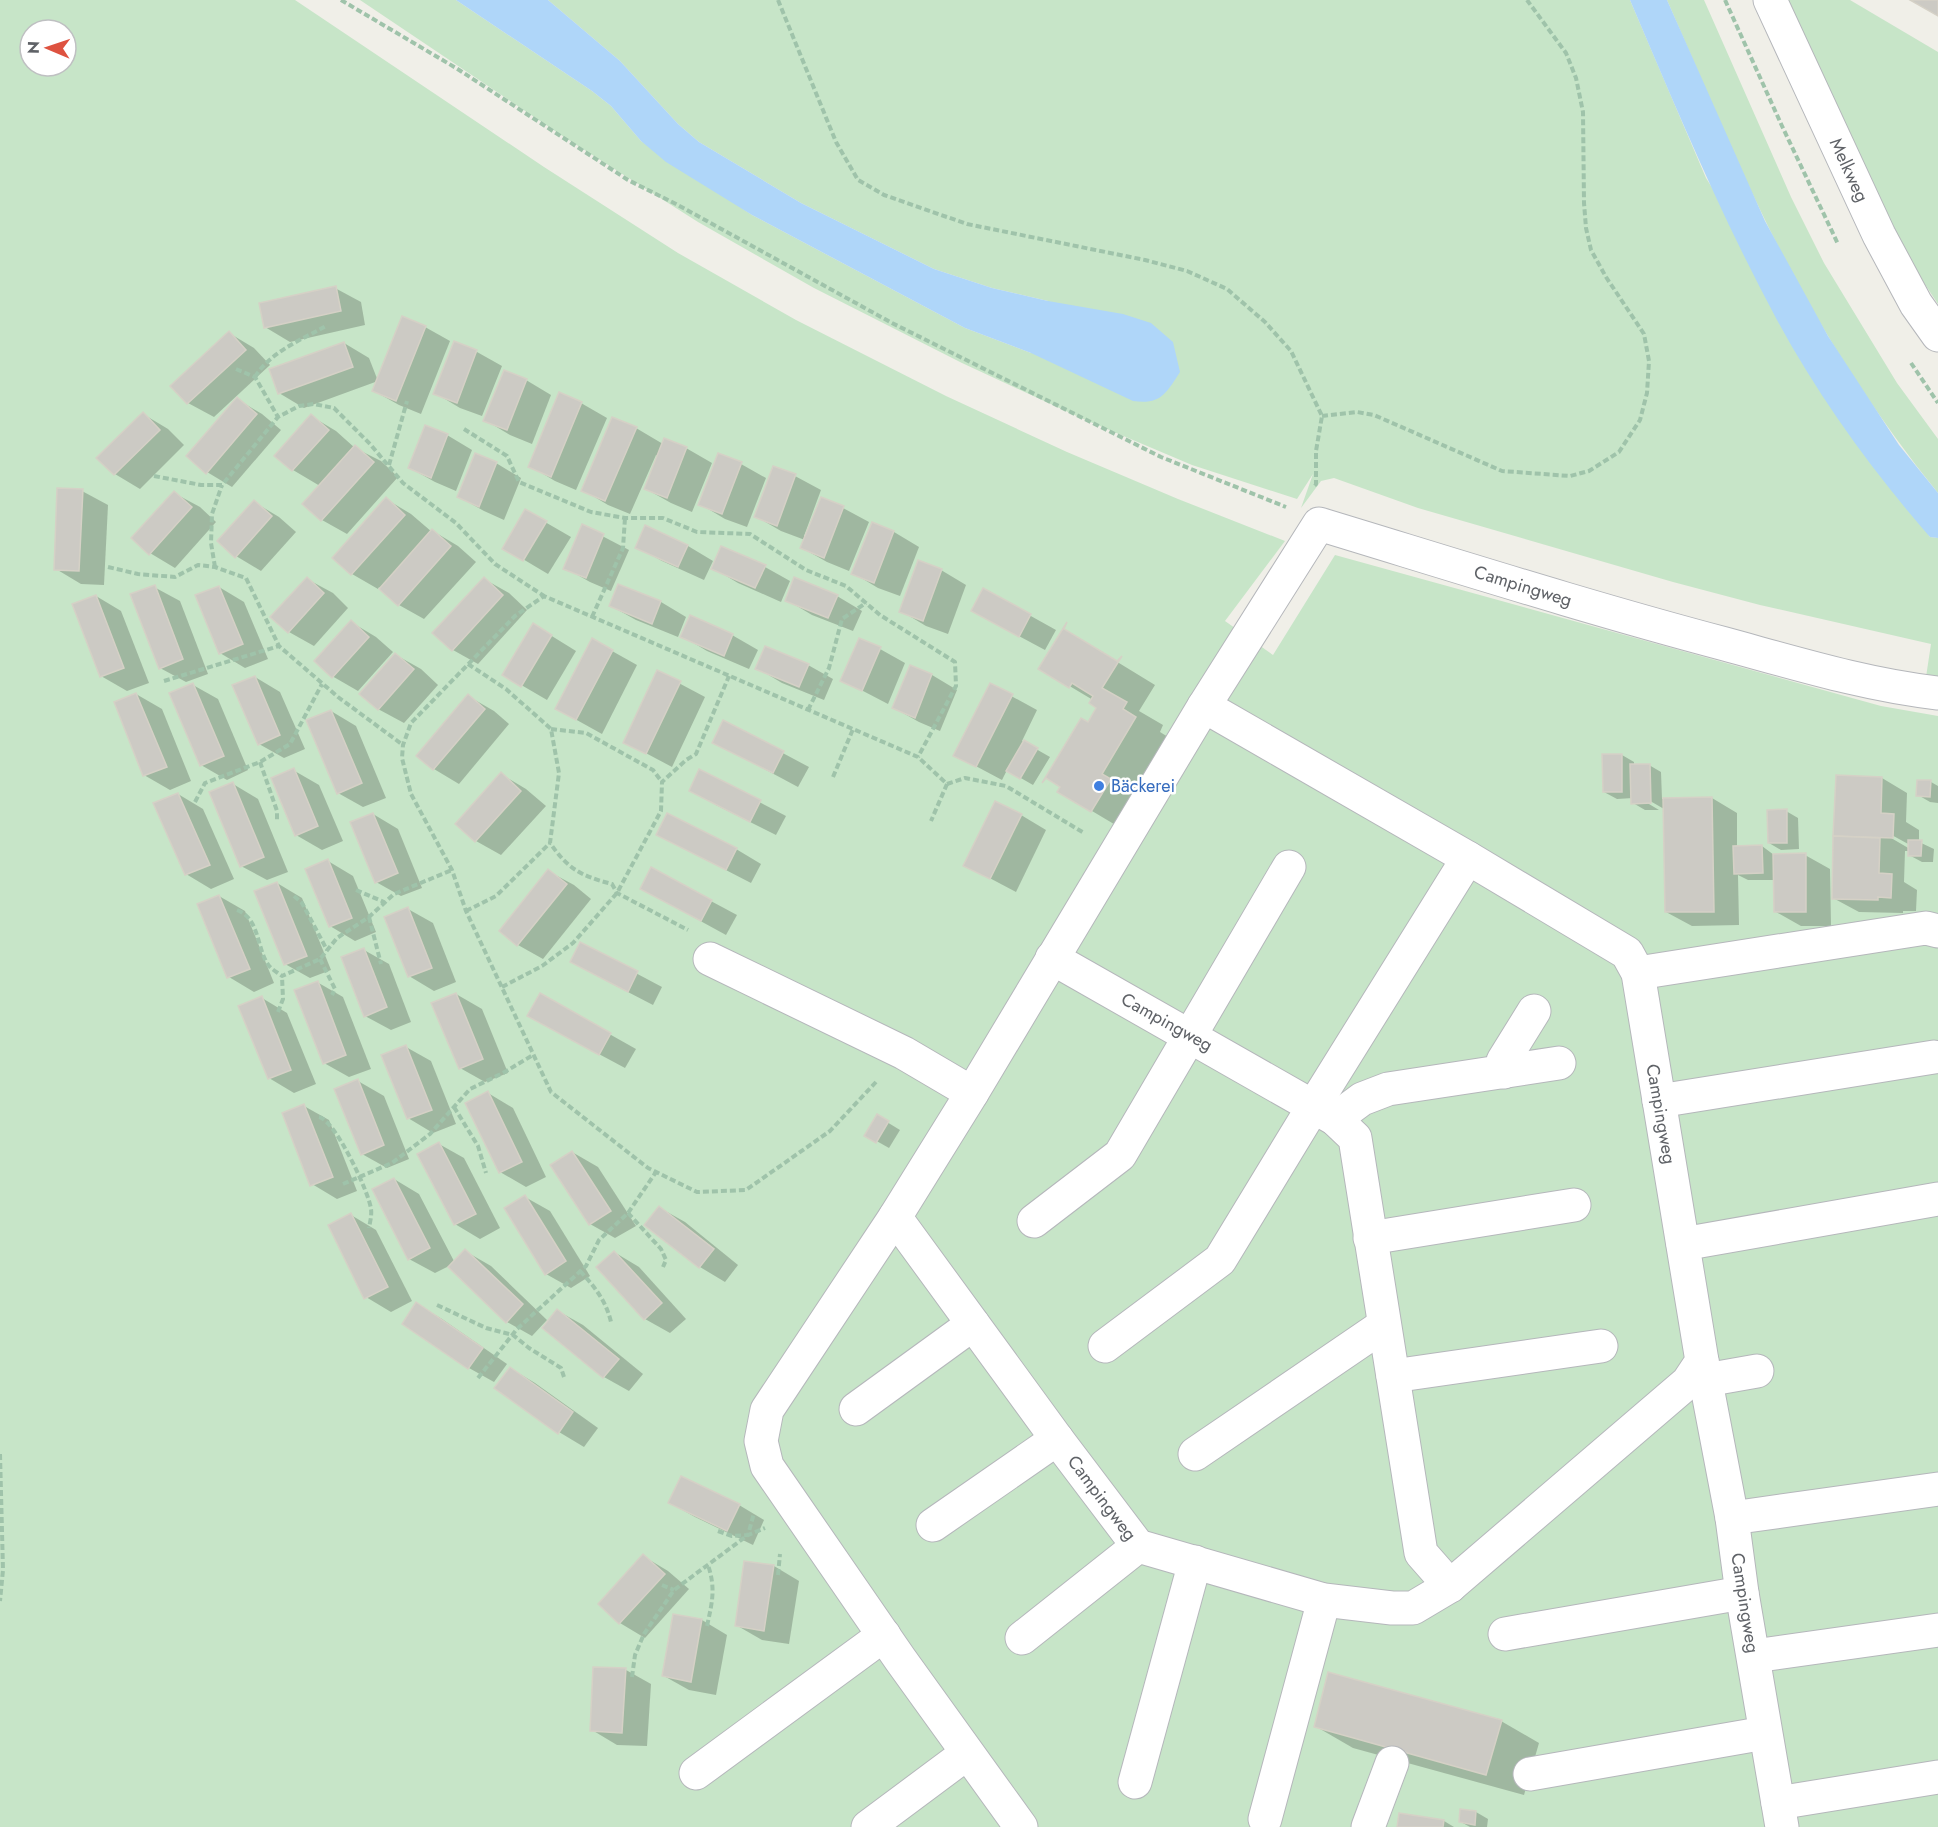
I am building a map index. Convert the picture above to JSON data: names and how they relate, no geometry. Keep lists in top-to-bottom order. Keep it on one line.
{"streets":{"street":["Melkweg","Campingweg"]},"places":["Bäckerei"],"north":"left"}
